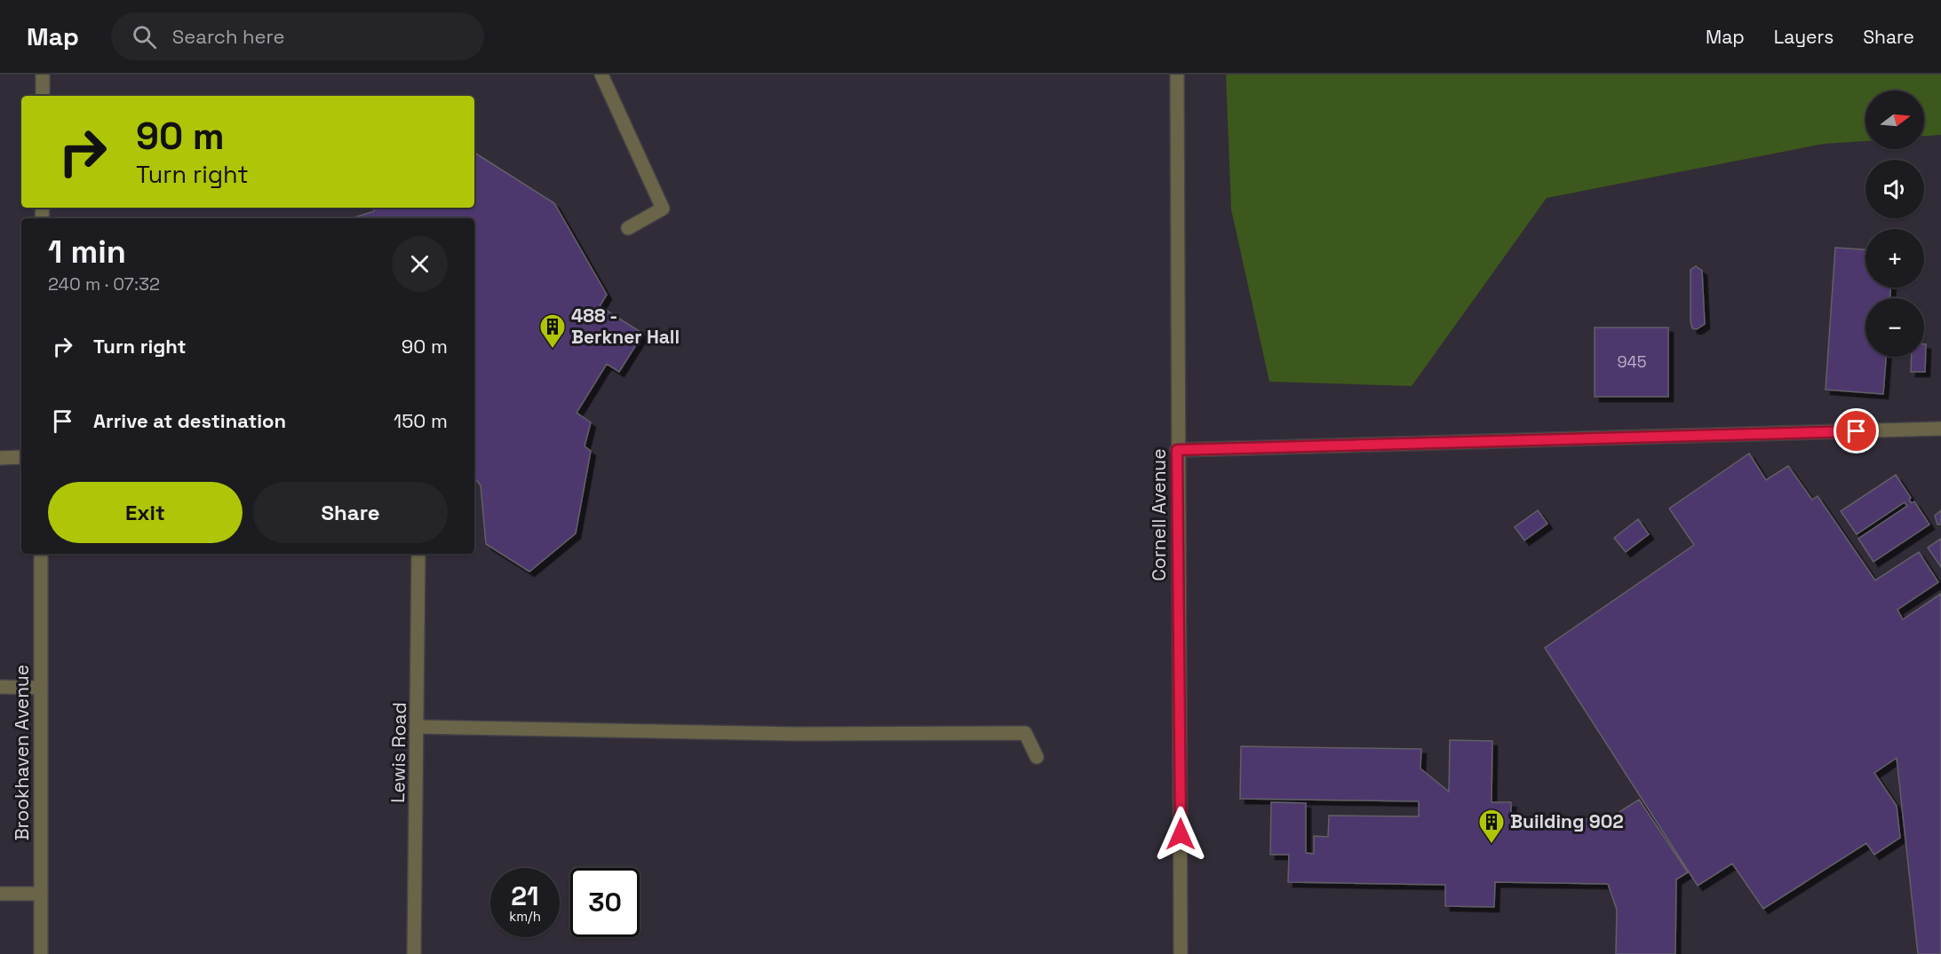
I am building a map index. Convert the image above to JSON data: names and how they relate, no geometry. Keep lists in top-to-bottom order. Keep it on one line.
{"streets":{"street":["Cornell Avenue","Brookhaven Avenue","Lewis Road"]},"places":{"building":["488 - Berkner Hall","Building 902"]},"house_numbers":["945"],"north":"right","page":{"header":"Map","search":"Search here","nav":["Map","Layers","Share"],"map_buttons":["+","−"],"turn":["90 m","Turn right"],"heading":["1 min","240 m · 07:32"],"list":[{"name":"Turn right","value":"90 m"},{"name":"Arrive at destination","value":"150 m"}],"buttons":["Exit","Share"],"speed":"21 km/h","limit":"30"}}
